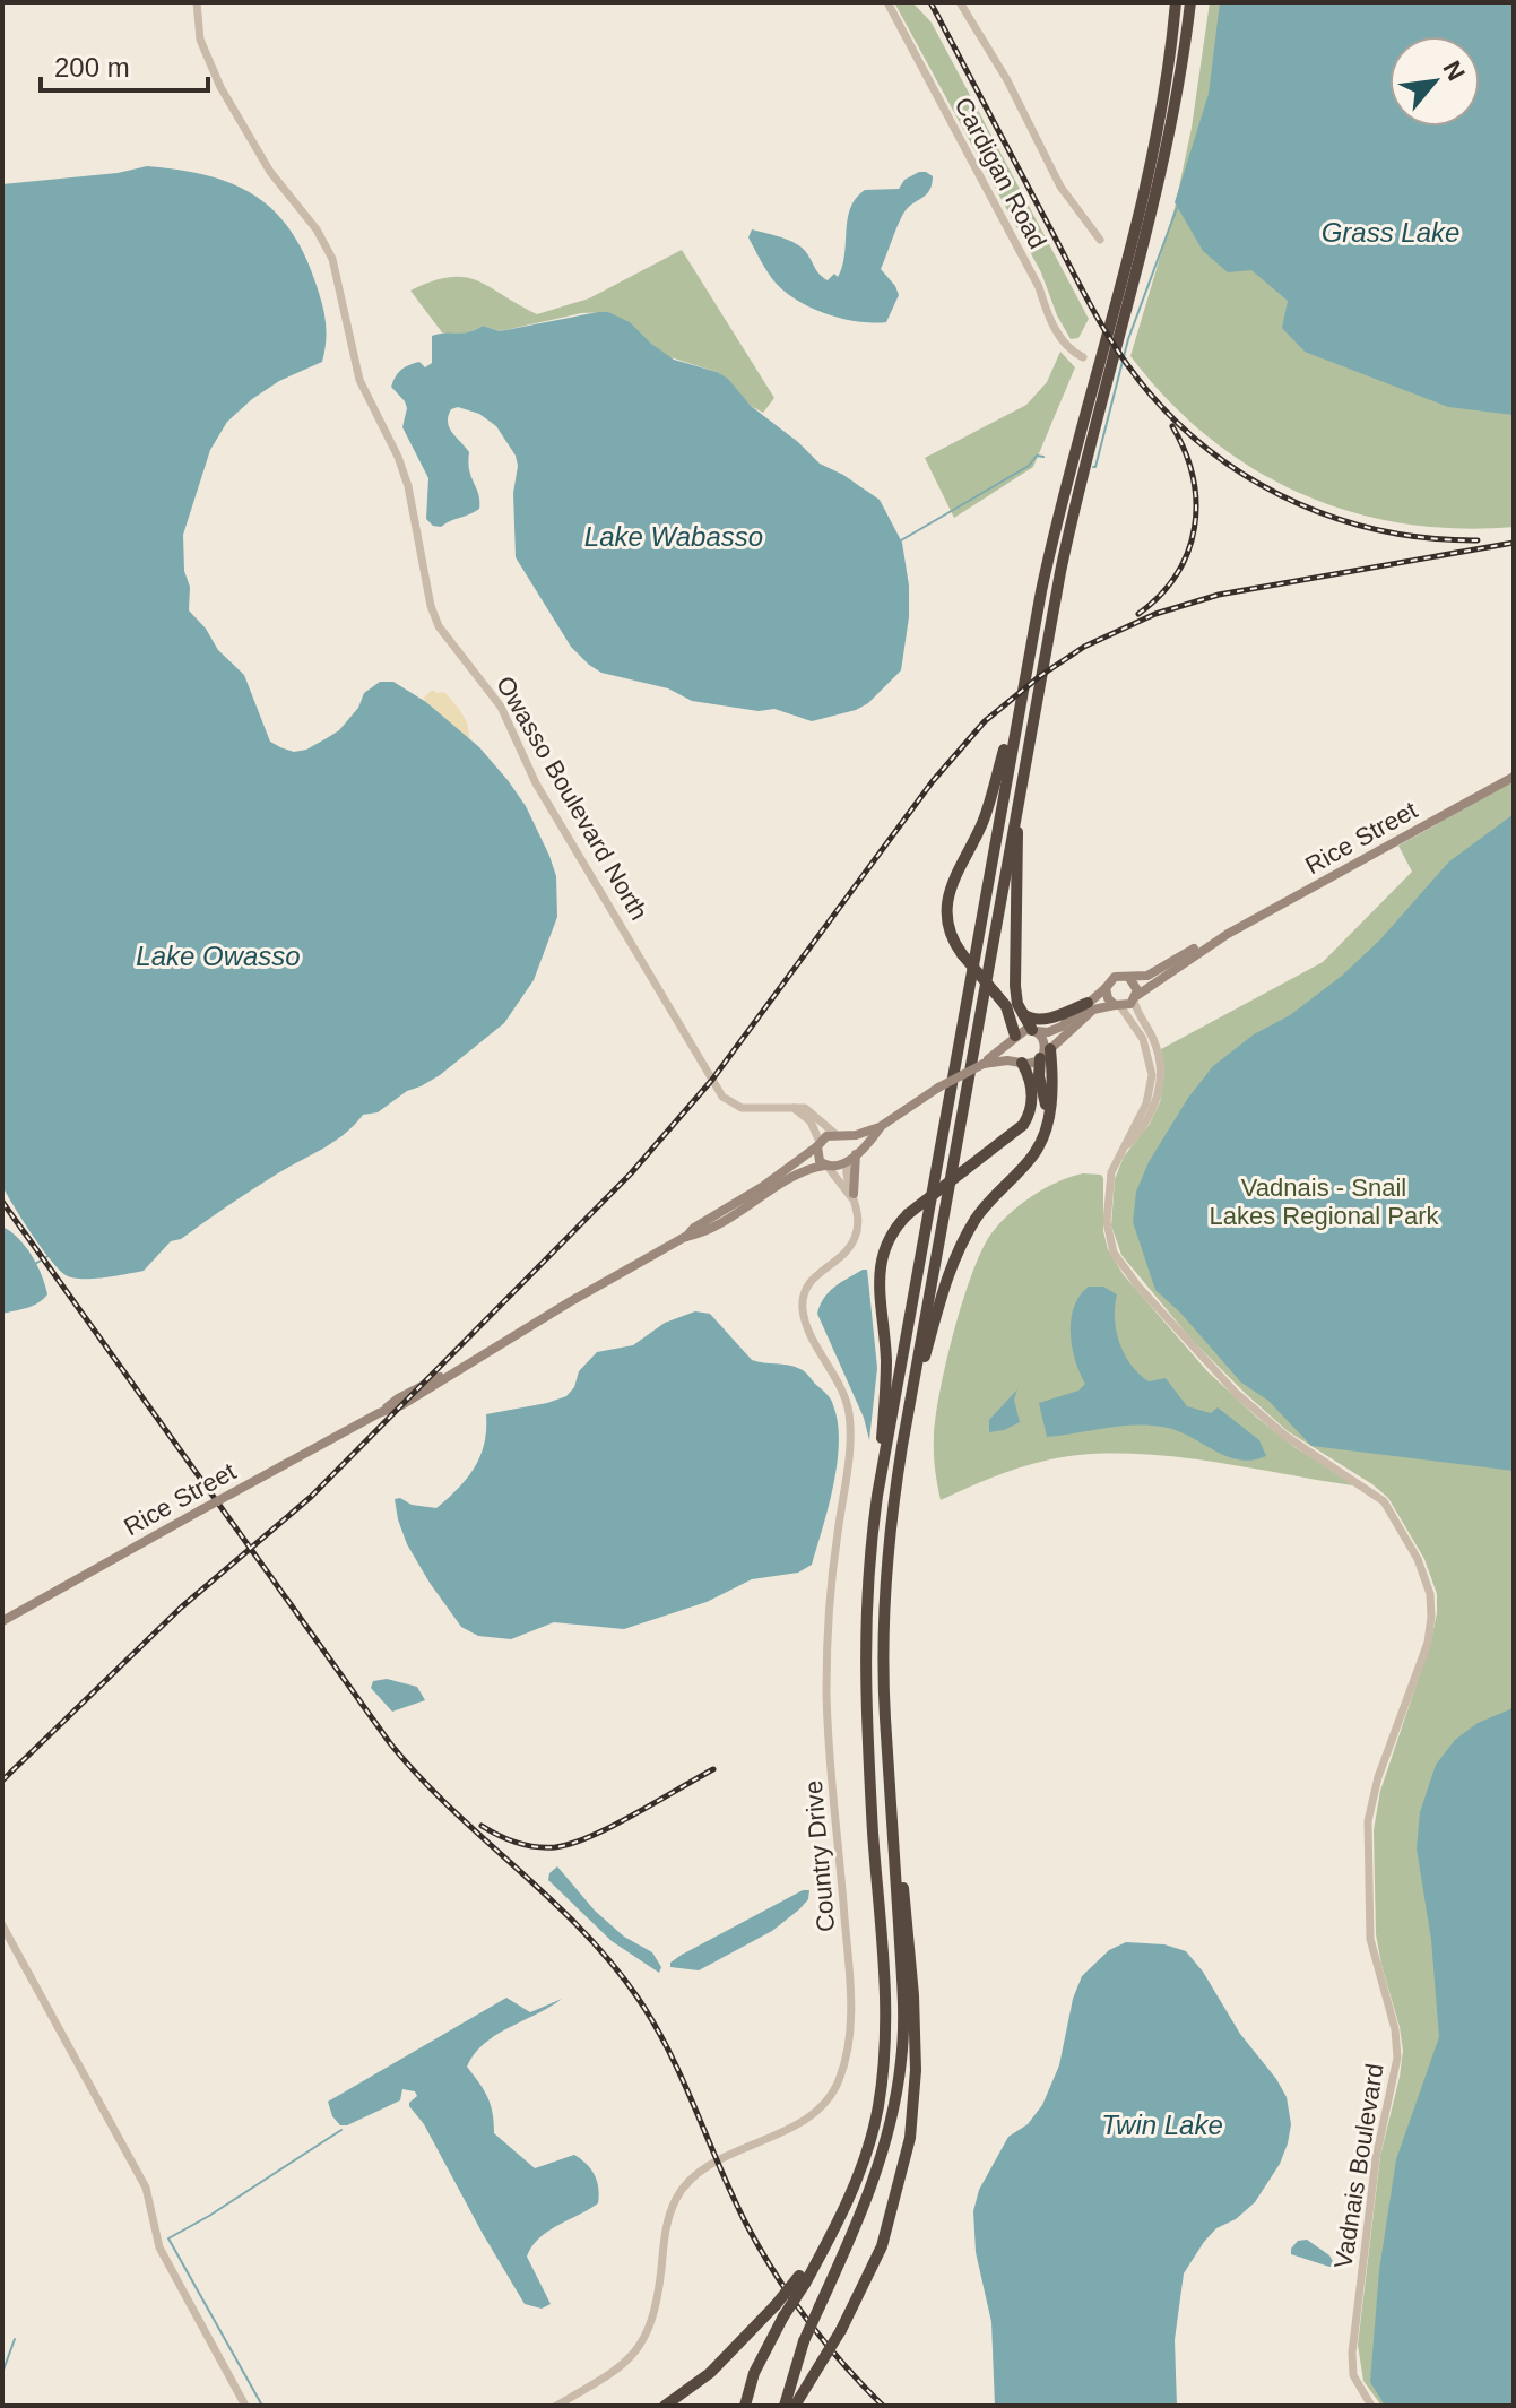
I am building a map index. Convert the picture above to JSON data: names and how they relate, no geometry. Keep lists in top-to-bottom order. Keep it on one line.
{"streets":{"main road":["Rice Street"],"street":["Cardigan Road","Owasso Boulevard North","Country Drive","Vadnais Boulevard"]},"water":["Grass Lake","Lake Wabasso","Lake Owasso","Twin Lake"],"parks":["Vadnais - Snail Lakes Regional Park"],"scale_bar":"200 m","north":"top right"}
